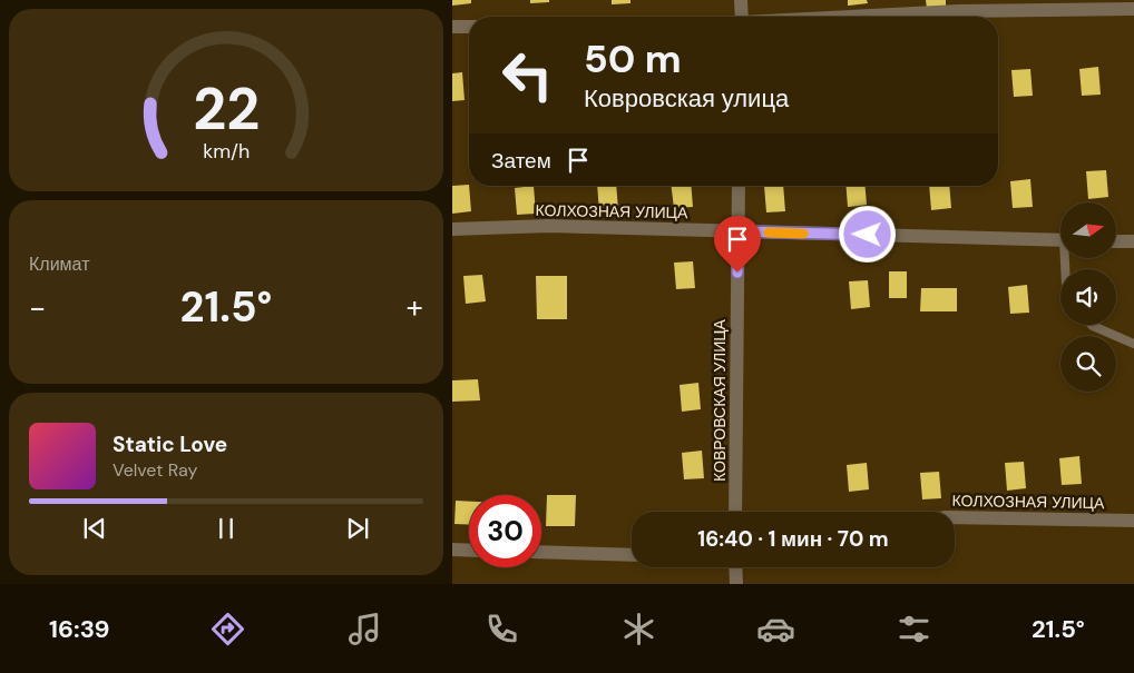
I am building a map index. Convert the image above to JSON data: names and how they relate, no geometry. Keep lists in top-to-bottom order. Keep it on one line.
{"streets":{"street":["КОЛХОЗНАЯ УЛИЦА","КОВРОВСКАЯ УЛИЦА"]},"crossings":[["КОЛХОЗНАЯ УЛИЦА","КОВРОВСКАЯ УЛИЦА"]],"north":"right","page":{"turn":["50 m","Ковровская улица"],"then":"Затем","tile":"Климат","heat":["−","21.5°","+"],"song":["Static Love","Velvet Ray"],"limit":"30","trip":"16:40 · 1 мин · 70 m","tabs":["16:39","21.5°"],"gauge":["22","km/h"]}}
